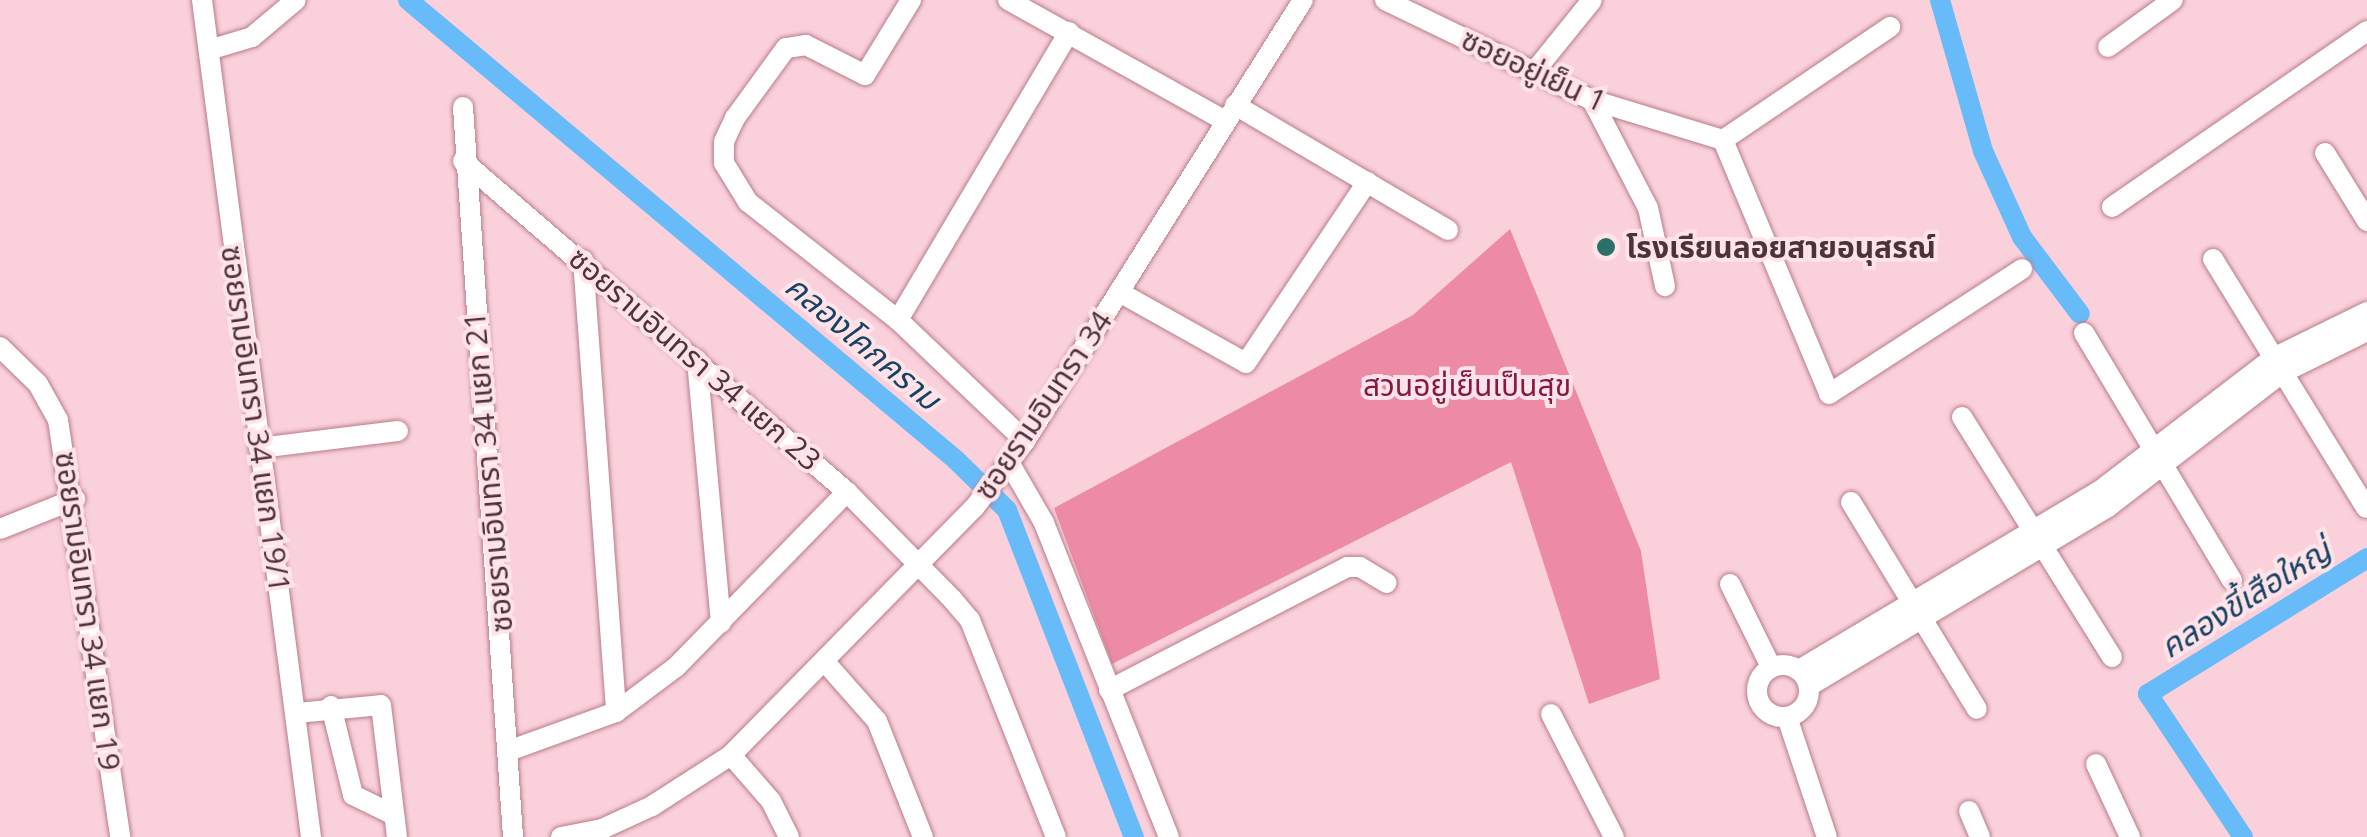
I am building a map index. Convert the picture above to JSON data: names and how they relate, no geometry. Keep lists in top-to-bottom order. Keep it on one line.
{"streets":{"street":["ซอยอยู่เย็น 1","ซอยรามอินทรา 34 แยก 23","ซอยรามอินทรา 34","ซอยรามอินทรา 34 แยก 19/1","ซอยรามอินทรา 34 แยก 21","ซอยรามอินทรา 34 แยก 19"]},"crossings":[["ซอยรามอินทรา 34 แยก 23","ซอยรามอินทรา 34"],["ซอยรามอินทรา 34 แยก 23","ซอยรามอินทรา 34 แยก 21"]],"water":["คลองโคกคราม","คลองขี้เสือใหญ่"],"parks":["สวนอยู่เย็นเป็นสุข"],"places":["โรงเรียนลอยสายอนุสรณ์"]}
